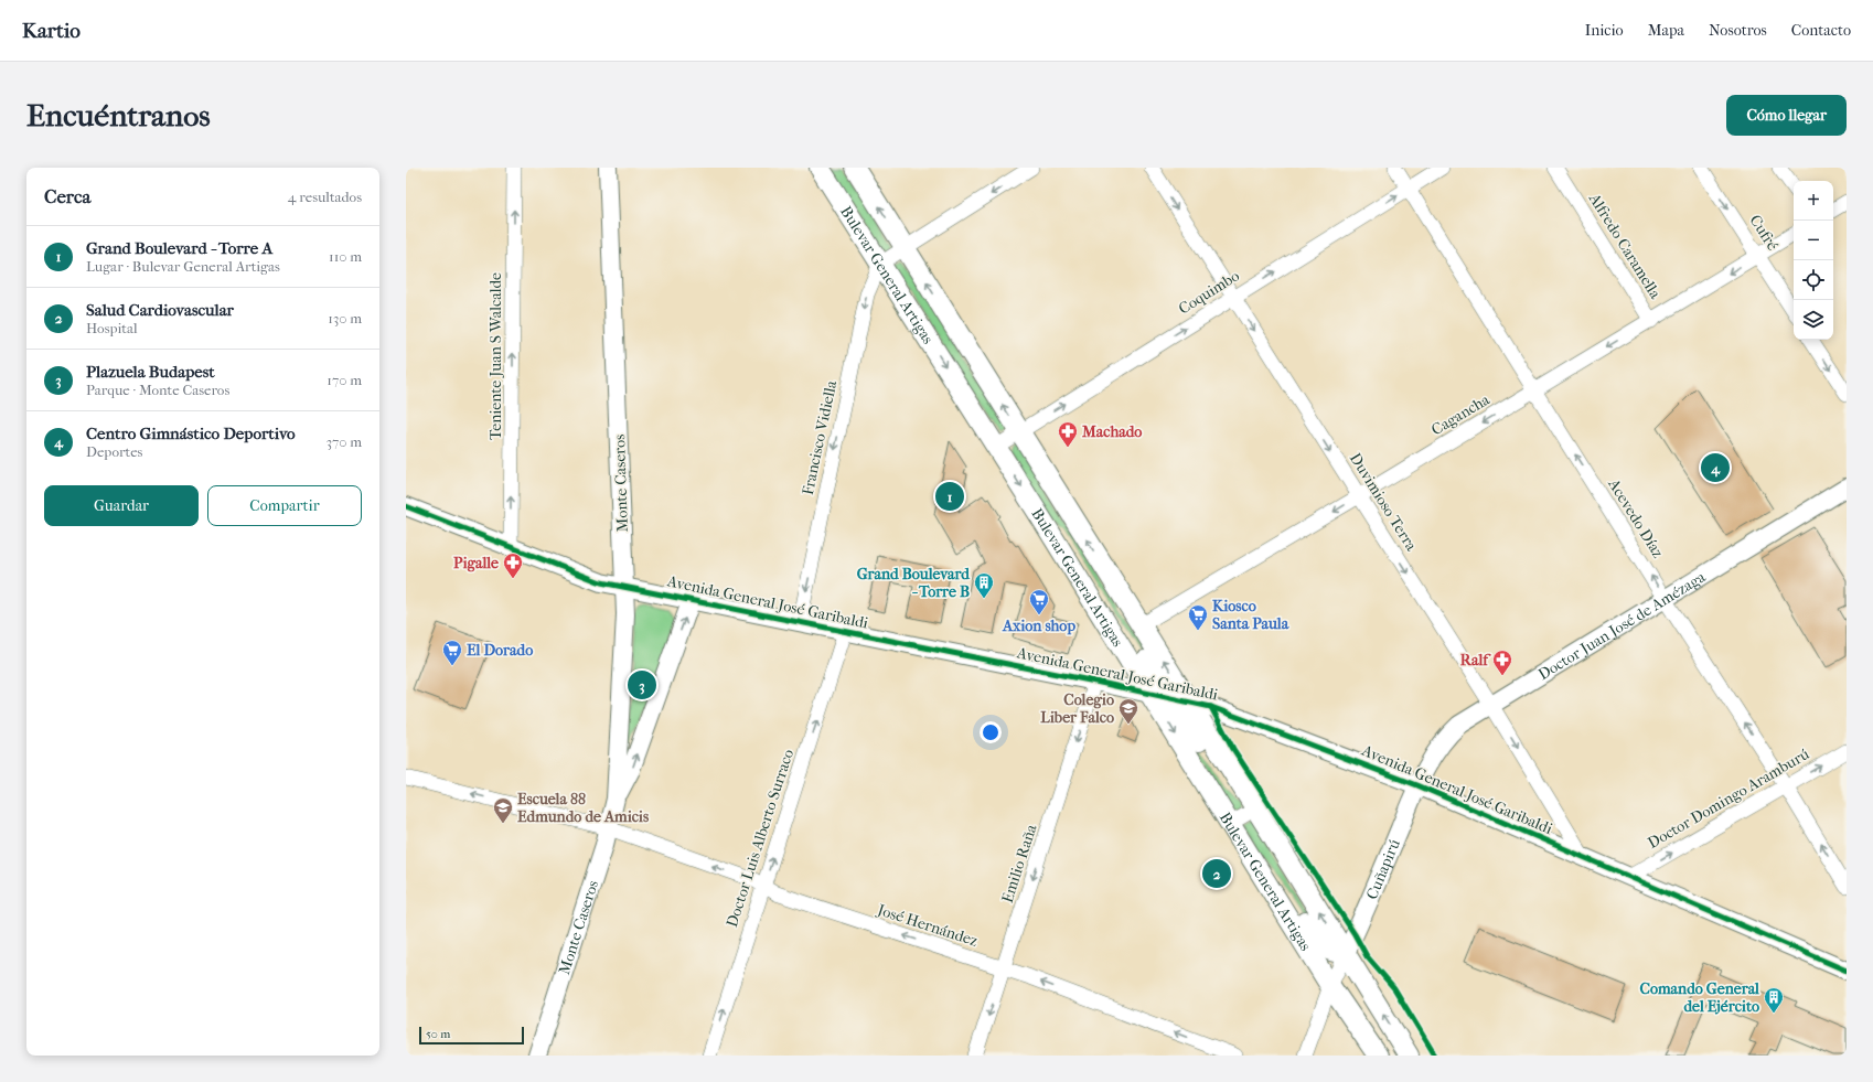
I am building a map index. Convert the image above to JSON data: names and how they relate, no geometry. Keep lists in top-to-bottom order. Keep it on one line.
{"streets":{"main road":["Bulevar General Artigas"],"street":["Cufré","Alfredo Caramella","Coquimbo","Teniente Juan S Walcalde","Cagancha","Francisco Vidiella","Monte Caseros","Duvimioso Terra","Acevedo Díaz","Avenida General José Garibaldi","Doctor Juan José de Amézaga","Doctor Domingo Aramburú","Doctor Luis Alberto Surraco","Emilio Raña","Cuñapirú","José Hernández"]},"crossings":[["Cufré","Cagancha"],["Alfredo Caramella","Cagancha"],["Bulevar General Artigas","Coquimbo"],["Bulevar General Artigas","Cagancha"],["Bulevar General Artigas","Francisco Vidiella"],["Bulevar General Artigas","Avenida General José Garibaldi"],["Bulevar General Artigas","Cuñapirú"],["Coquimbo","Duvimioso Terra"],["Coquimbo","Acevedo Díaz"],["Teniente Juan S Walcalde","Avenida General José Garibaldi"],["Cagancha","Duvimioso Terra"],["Cagancha","Acevedo Díaz"],["Francisco Vidiella","Avenida General José Garibaldi"],["Monte Caseros","Avenida General José Garibaldi"],["Monte Caseros","José Hernández"],["Duvimioso Terra","Avenida General José Garibaldi"],["Duvimioso Terra","Doctor Juan José de Amézaga"],["Acevedo Díaz","Doctor Juan José de Amézaga"],["Acevedo Díaz","Doctor Domingo Aramburú"],["Avenida General José Garibaldi","Doctor Juan José de Amézaga"],["Avenida General José Garibaldi","Doctor Domingo Aramburú"],["Avenida General José Garibaldi","Doctor Luis Alberto Surraco"],["Avenida General José Garibaldi","Emilio Raña"],["Avenida General José Garibaldi","Cuñapirú"],["Doctor Juan José de Amézaga","Cuñapirú"],["Doctor Luis Alberto Surraco","José Hernández"],["Emilio Raña","José Hernández"]],"one_way":["Cufré","Coquimbo","Teniente Juan S Walcalde","Cagancha","Francisco Vidiella","Duvimioso Terra","Acevedo Díaz","Doctor Domingo Aramburú","Doctor Luis Alberto Surraco","Emilio Raña","José Hernández"],"places":{"pharmacy":["Machado","Pigalle","Ralf"],"building":["Grand Boulevard - Torre B","Comando General del Ejército"],"supermarket":["Axion shop","Kiosco Santa Paula","El Dorado"],"school or university":["Colegio Liber Falco","Escuela 88 Edmundo de Amicis"]},"scale_bar":"50 m","page":{"header":"Kartio","nav":["Inicio","Mapa","Nosotros","Contacto"],"buttons":["Cómo llegar",["Guardar","Compartir"]],"title":"Encuéntranos","heading":["Cerca","4 resultados"],"map_buttons":["+","−"],"list":[{"mark":"1","name":"Grand Boulevard - Torre A","note":"Lugar · Bulevar General Artigas","value":"110 m"},{"mark":"2","name":"Salud Cardiovascular","note":"Hospital","value":"130 m"},{"mark":"3","name":"Plazuela Budapest","note":"Parque · Monte Caseros","value":"170 m"},{"mark":"4","name":"Centro Gimnástico Deportivo","note":"Deportes","value":"370 m"}],"pins":["4","1","3","2"],"scale":"50 m"}}
